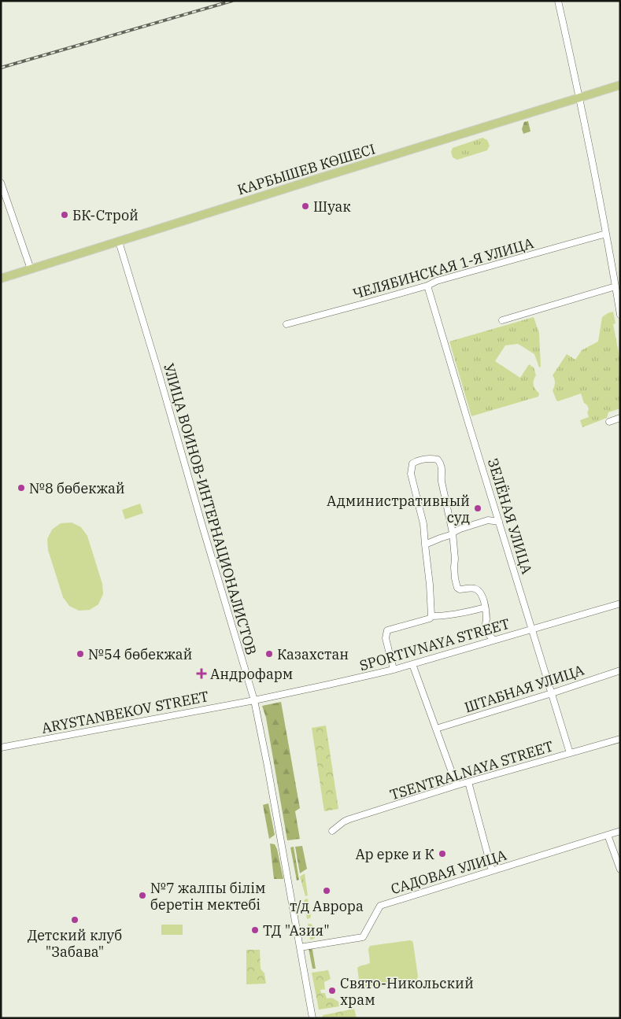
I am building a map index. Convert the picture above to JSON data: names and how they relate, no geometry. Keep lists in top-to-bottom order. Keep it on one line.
{"streets":{"main road":["КАРБЫШЕВ КӨШЕСІ"],"street":["ЧЕЛЯБИНСКАЯ 1-Я УЛИЦА","УЛИЦА ВОИНОВ-ИНТЕРНАЦИОНАЛИСТОВ","ЗЕЛЁНАЯ УЛИЦА","SPORTIVNAYA STREET","ШТАБНАЯ УЛИЦА","ARYSTANBEKOV STREET","TSENTRALNAYA STREET","САДОВАЯ УЛИЦА"]},"crossings":[["КАРБЫШЕВ КӨШЕСІ","УЛИЦА ВОИНОВ-ИНТЕРНАЦИОНАЛИСТОВ"],["ЧЕЛЯБИНСКАЯ 1-Я УЛИЦА","ЗЕЛЁНАЯ УЛИЦА"],["УЛИЦА ВОИНОВ-ИНТЕРНАЦИОНАЛИСТОВ","SPORTIVNAYA STREET"],["УЛИЦА ВОИНОВ-ИНТЕРНАЦИОНАЛИСТОВ","ARYSTANBEKOV STREET"],["УЛИЦА ВОИНОВ-ИНТЕРНАЦИОНАЛИСТОВ","САДОВАЯ УЛИЦА"],["ЗЕЛЁНАЯ УЛИЦА","SPORTIVNAYA STREET"],["ЗЕЛЁНАЯ УЛИЦА","ШТАБНАЯ УЛИЦА"],["ЗЕЛЁНАЯ УЛИЦА","TSENTRALNAYA STREET"],["SPORTIVNAYA STREET","ARYSTANBEKOV STREET"]],"places":{"other":["Шуак","БК-Строй","№8 бөбекжай","Административный суд","№54 бөбекжай","Казахстан","Ар ерке и К","т/д Аврора","№7 жалпы білім беретін мектебі","Детский клуб \"Забава\"","ТД \"Азия\"","Свято-Никольский храм"],"health":["Андрофарм"]}}
